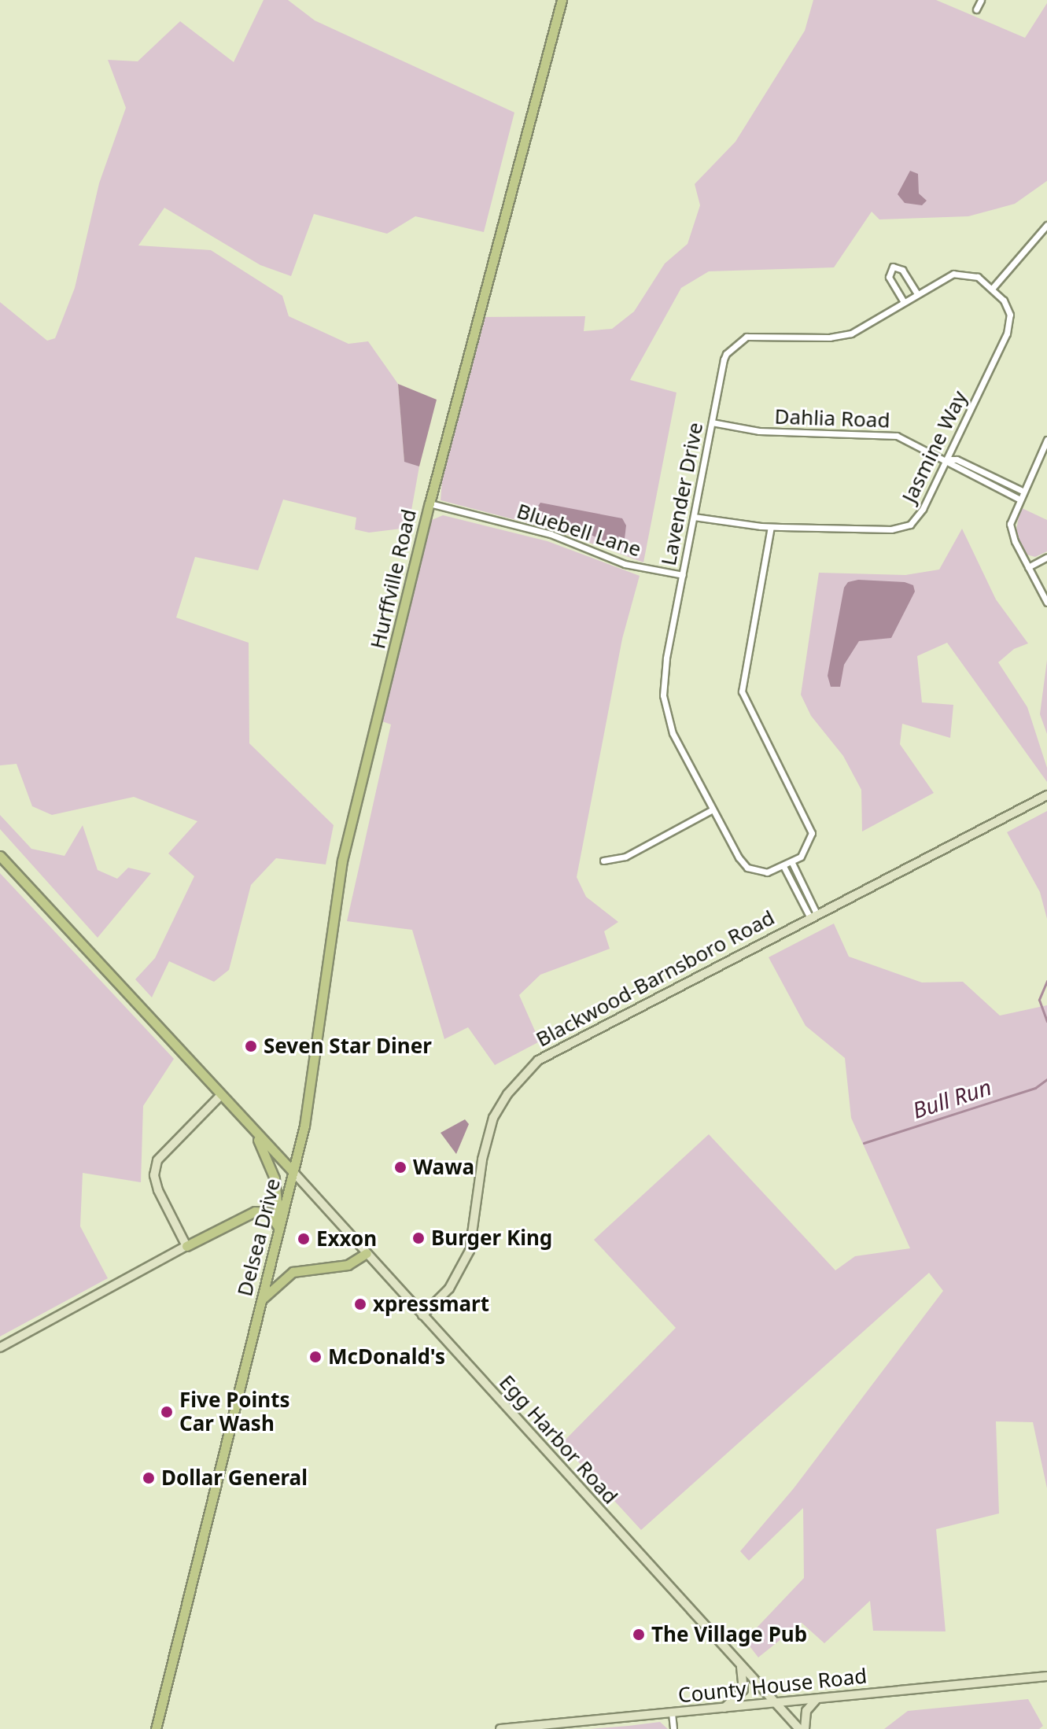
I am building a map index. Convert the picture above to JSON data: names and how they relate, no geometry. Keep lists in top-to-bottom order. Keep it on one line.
{"streets":{"main road":["Hurffville Road","Blackwood-Barnsboro Road","Delsea Drive","Egg Harbor Road","County House Road"],"street":["Dahlia Road","Jasmine Way","Lavender Drive","Bluebell Lane"]},"crossings":[["Dahlia Road","Jasmine Way"],["Dahlia Road","Lavender Drive"],["Jasmine Way","Lavender Drive"],["Lavender Drive","Bluebell Lane"],["Bluebell Lane","Hurffville Road"],["Hurffville Road","Delsea Drive"],["Hurffville Road","Egg Harbor Road"],["Blackwood-Barnsboro Road","Egg Harbor Road"],["Delsea Drive","Egg Harbor Road"],["Egg Harbor Road","County House Road"]],"water":["Bull Run"],"places":["Seven Star Diner","Wawa","Burger King","Exxon","xpressmart","McDonald's","Five Points Car Wash","Dollar General","The Village Pub"]}
